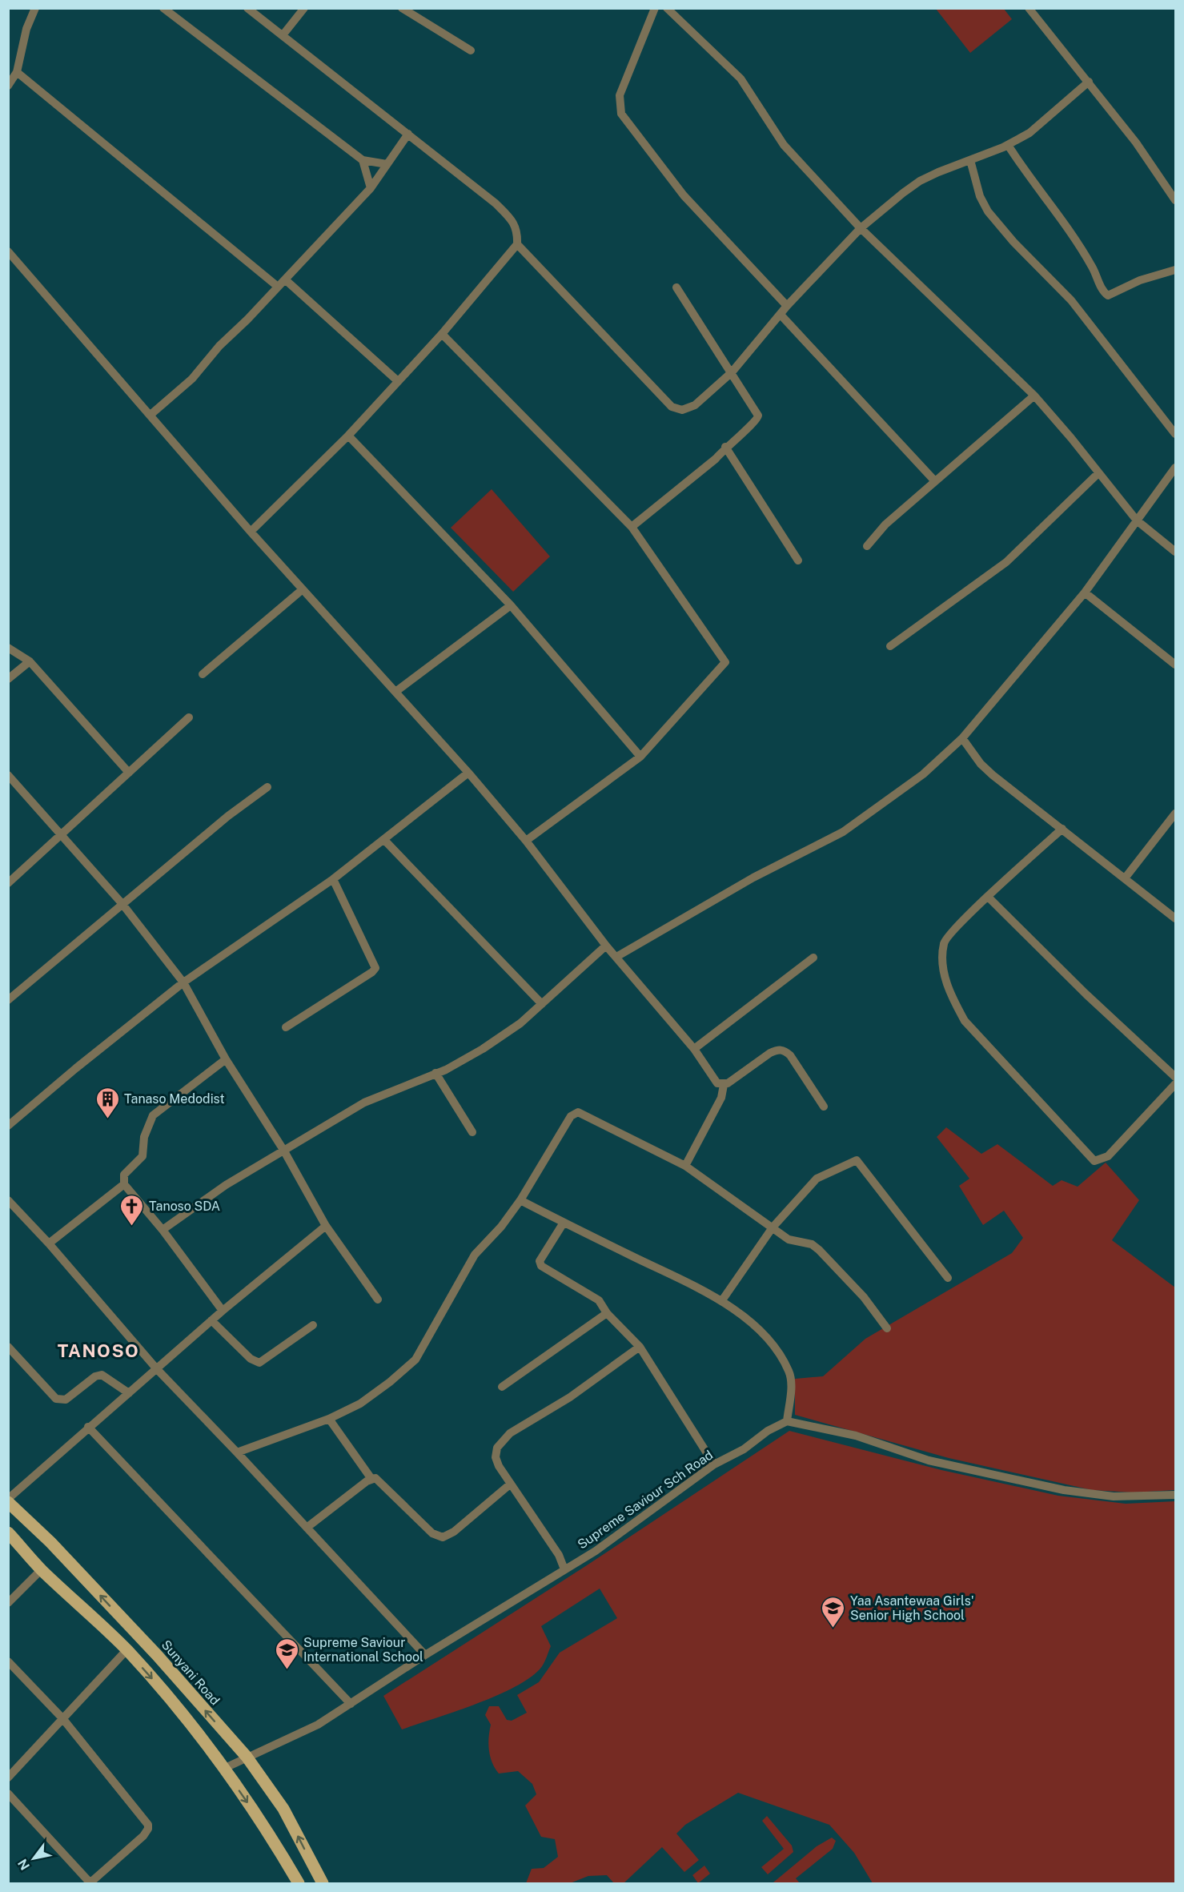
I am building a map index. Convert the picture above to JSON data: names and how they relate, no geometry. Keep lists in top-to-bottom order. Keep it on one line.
{"streets":{"main road":["Sunyani Road"],"street":["Supreme Saviour Sch Road"]},"crossings":[["Supreme Saviour Sch Road","Sunyani Road"]],"districts":["TANOSO"],"places":{"building":["Tanaso Medodist"],"church":["Tanoso SDA"],"school or university":["Yaa Asantewaa Girls' Senior High School","Supreme Saviour International School"]},"north":"bottom left"}
